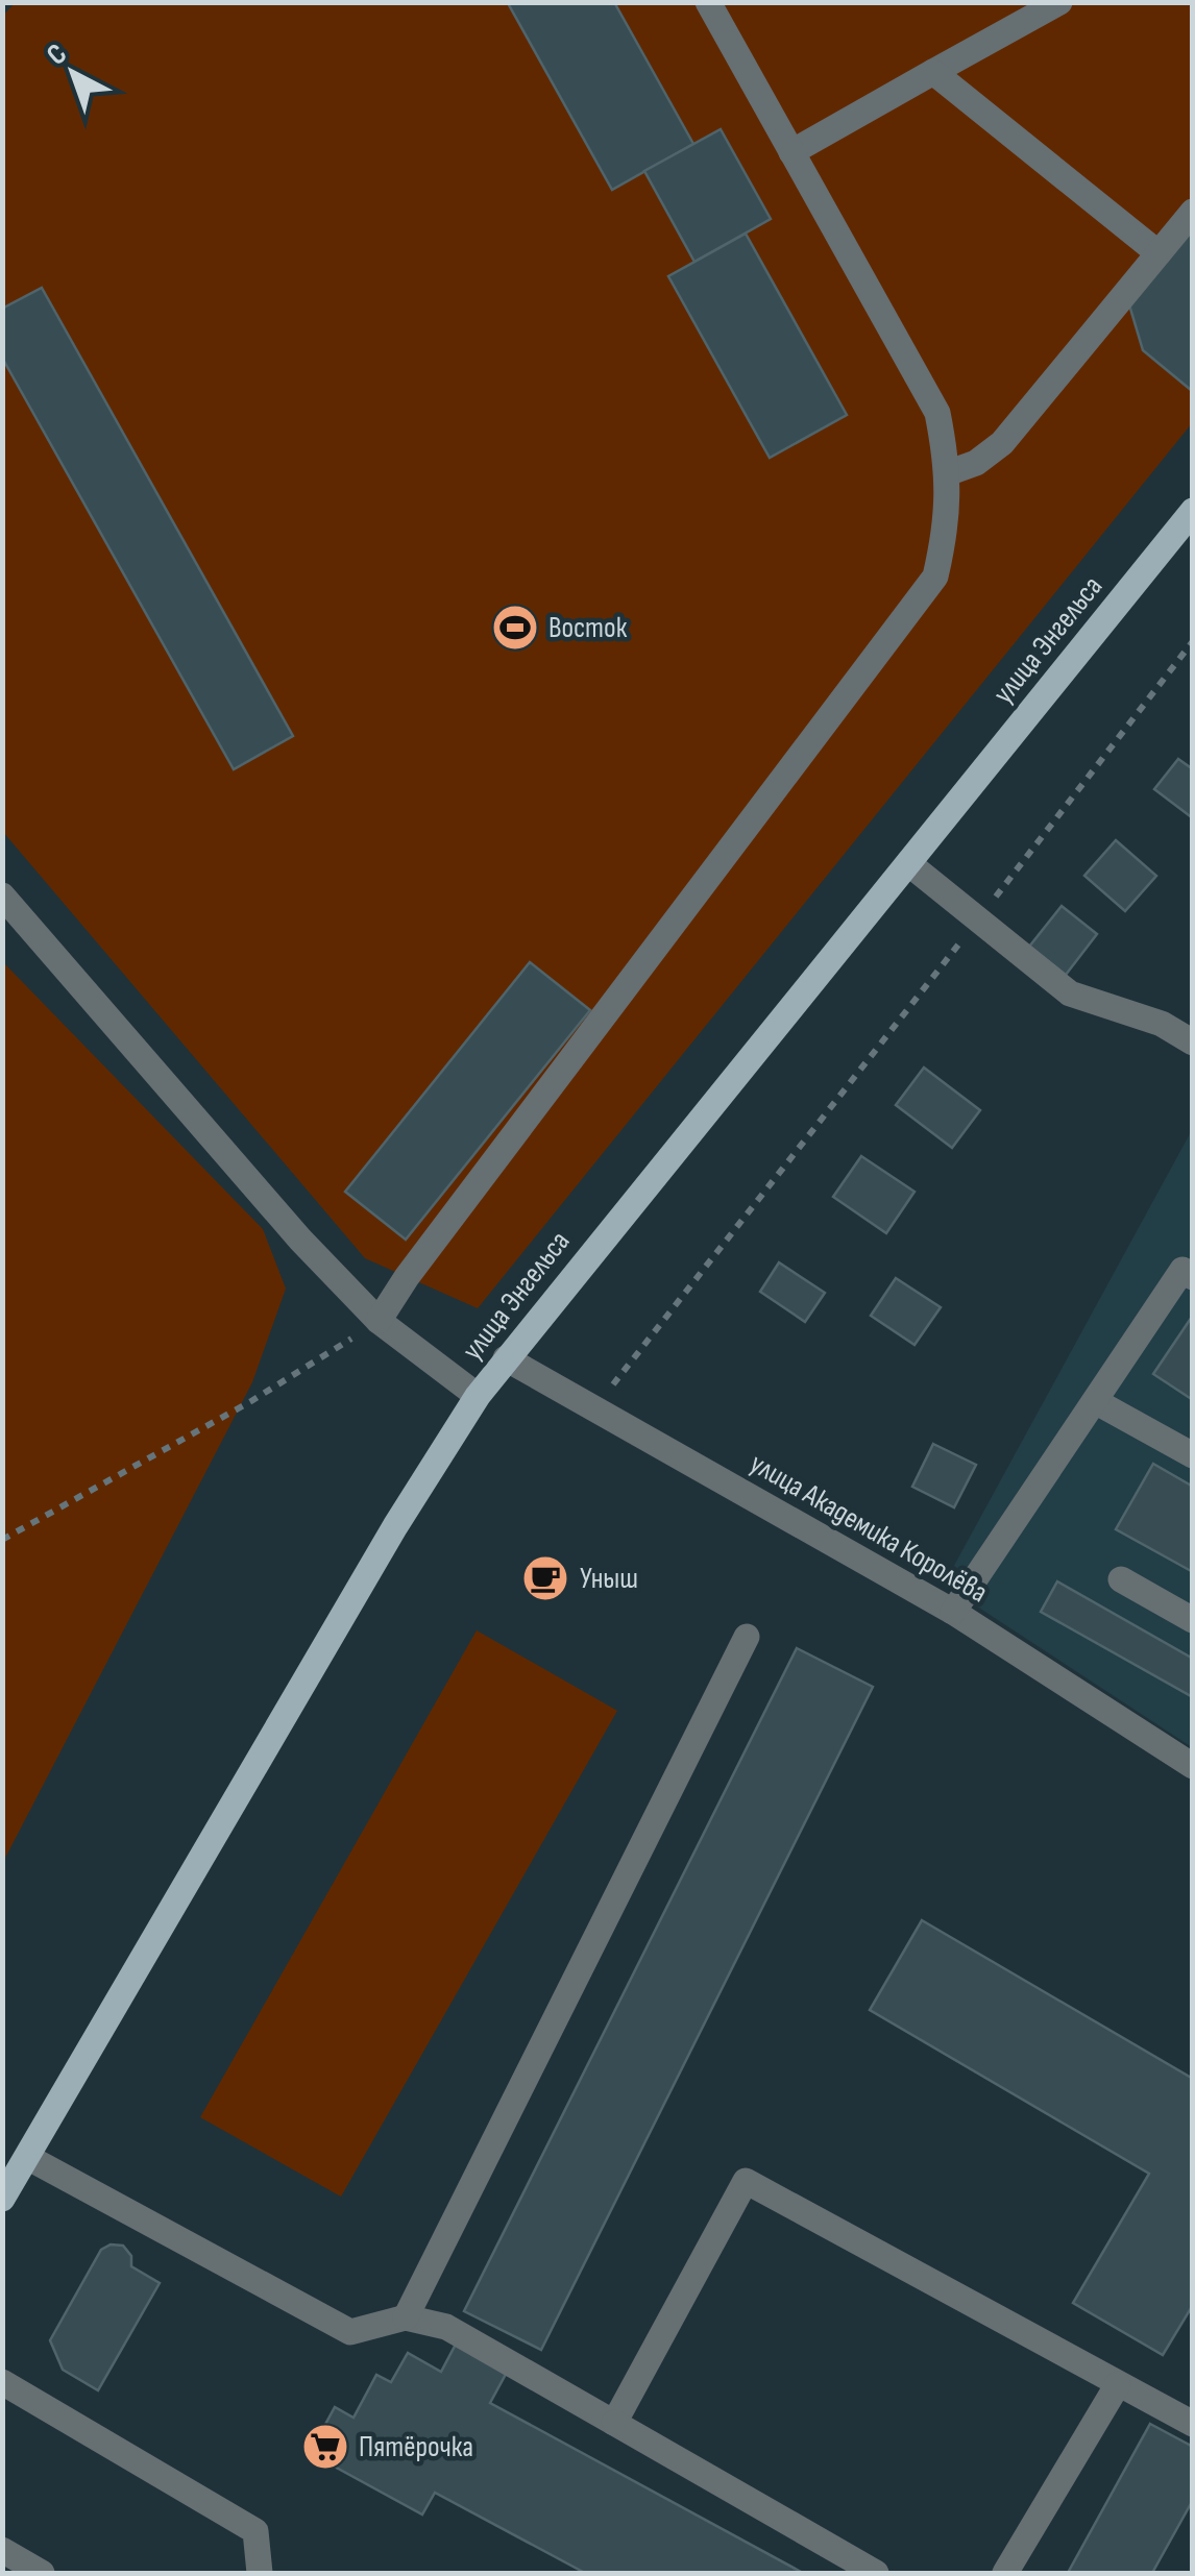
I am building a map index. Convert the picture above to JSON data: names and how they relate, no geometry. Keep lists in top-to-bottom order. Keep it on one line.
{"streets":{"main road":["улица Энгельса"],"street":["улица Академика Королёва"]},"crossings":[["улица Энгельса","улица Академика Королёва"]],"places":{"sports":["Восток"],"cafe":["Уныш"],"supermarket":["Пятёрочка"]},"north":"top left"}
